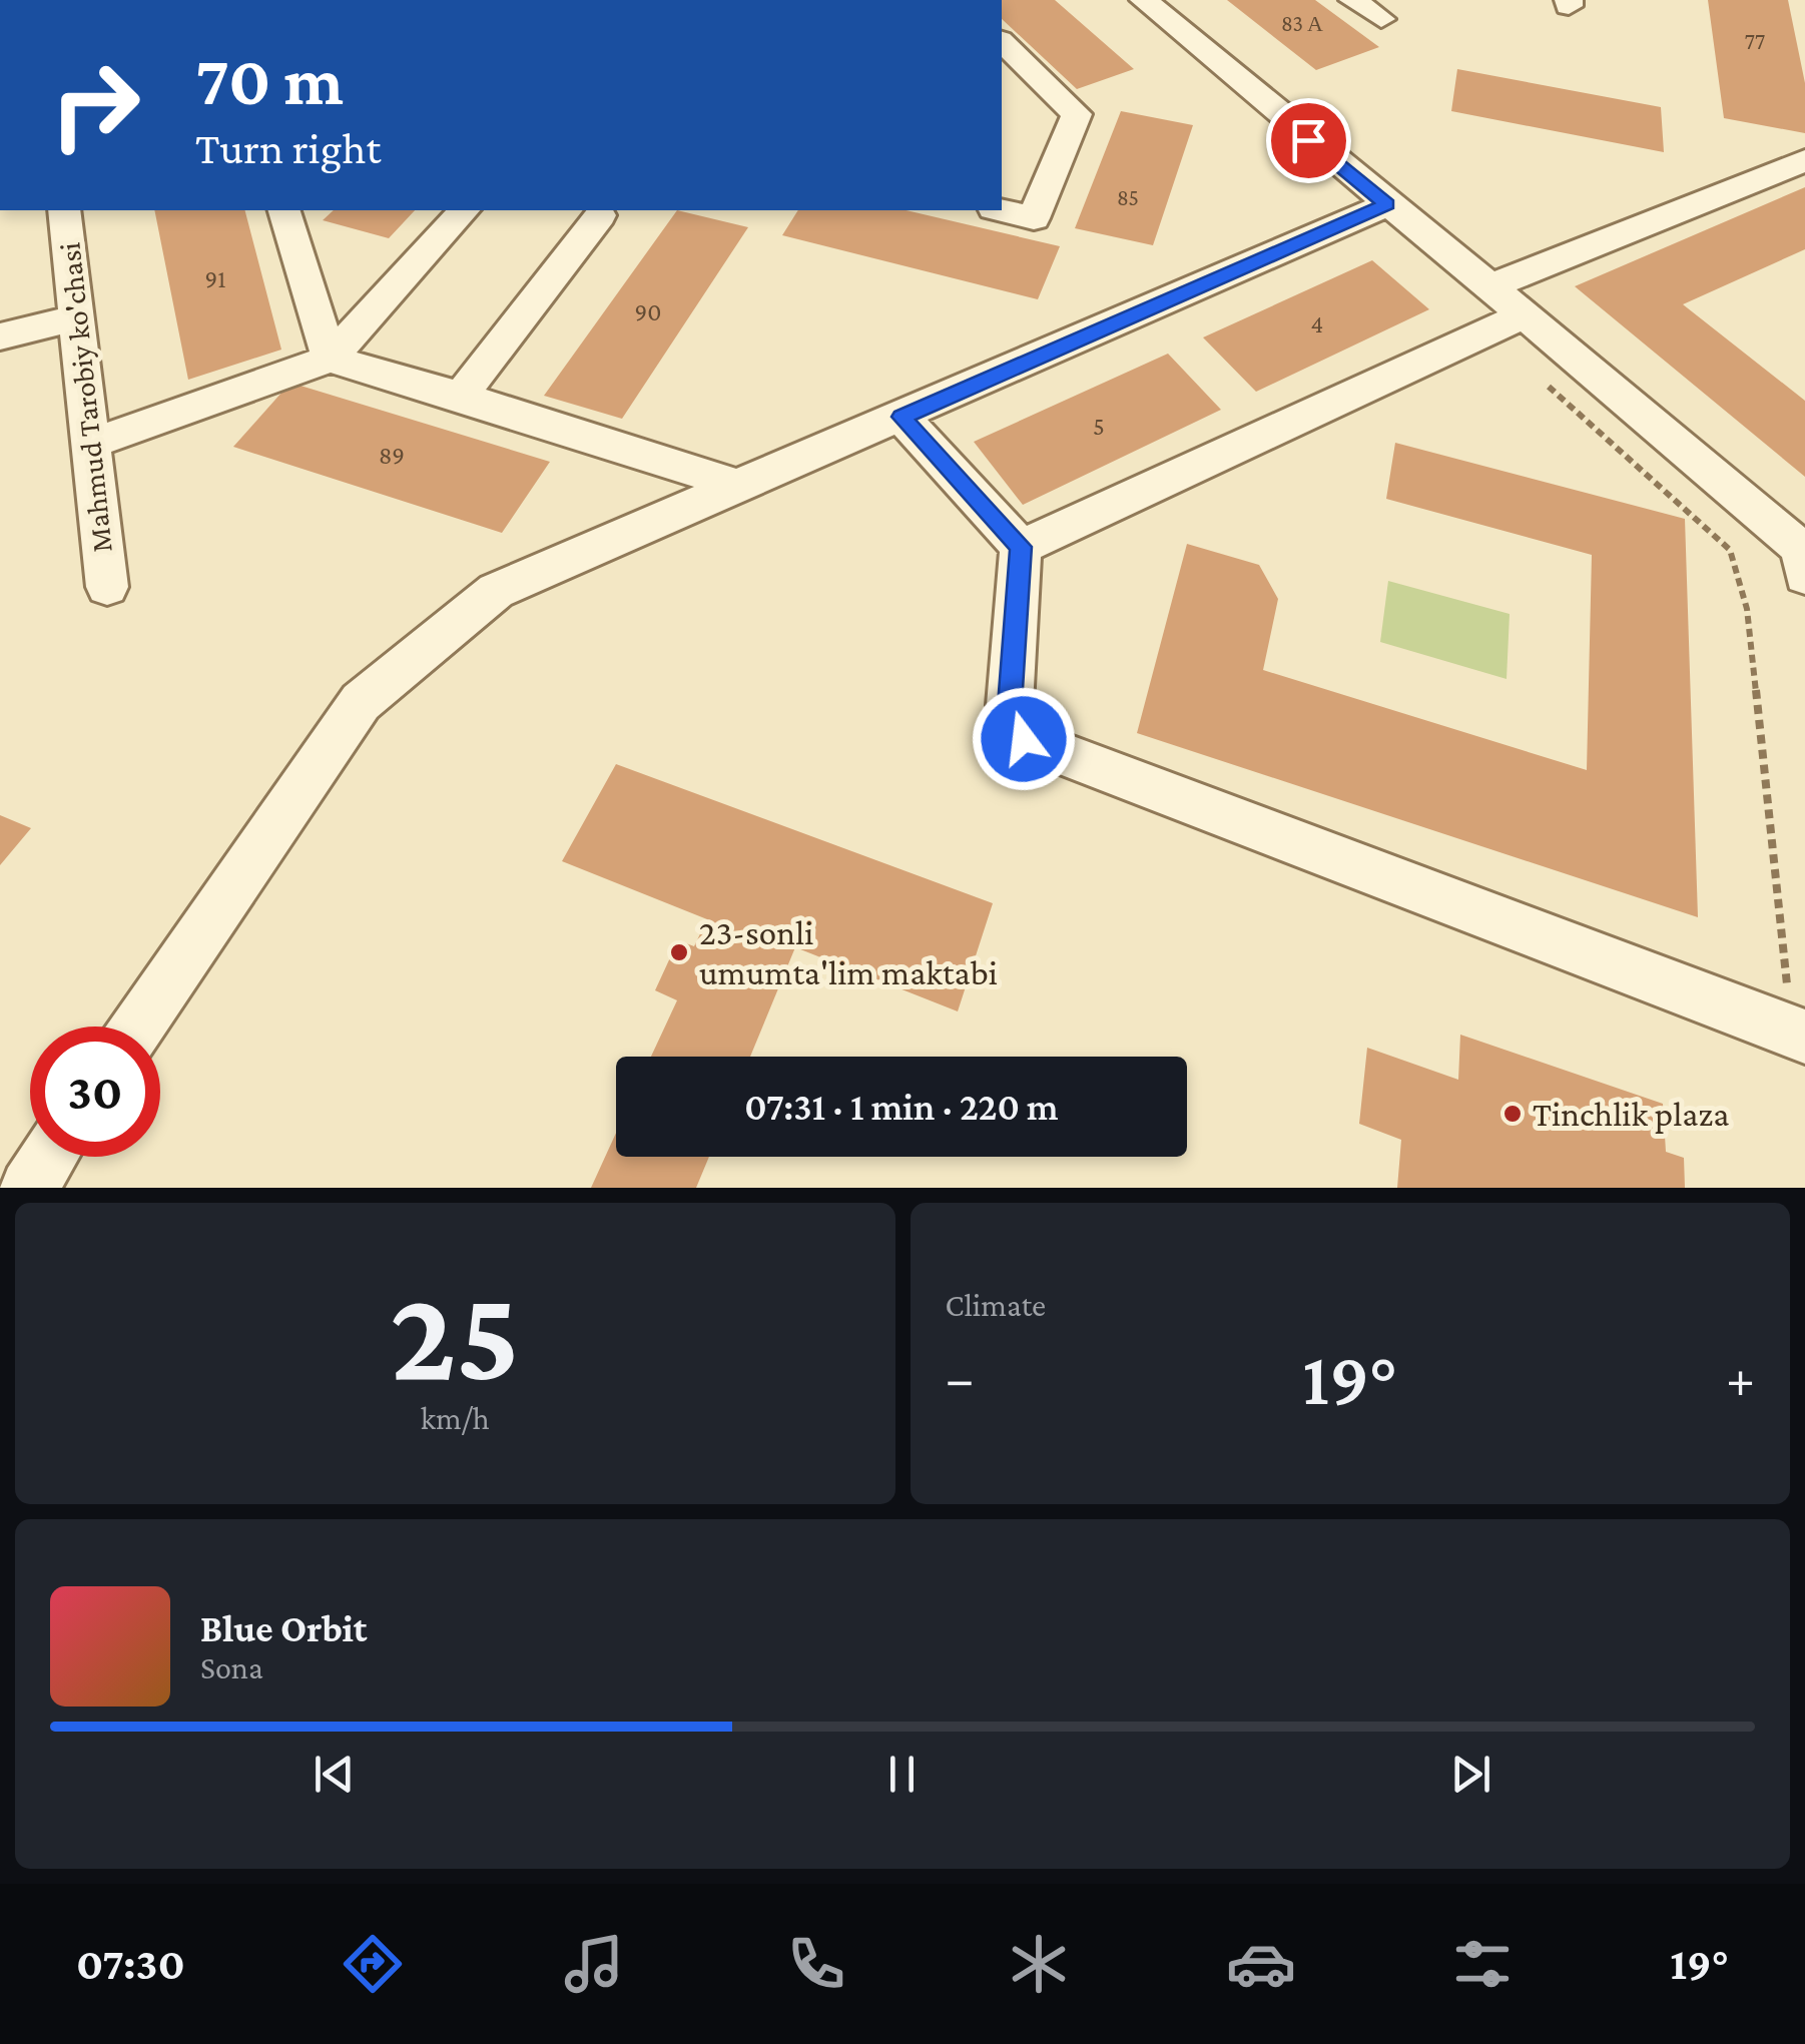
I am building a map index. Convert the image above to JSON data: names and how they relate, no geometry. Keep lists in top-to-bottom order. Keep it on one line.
{"streets":{"street":["Mahmud Tarobiy ko'chasi"]},"places":["23-sonli umumta'lim maktabi","Tinchlik plaza"],"house_numbers":["83 А","77","85","91","90","4","5","89"],"page":{"turn":["70 m","Turn right"],"limit":"30","trip":"07:31 · 1 min · 220 m","tile":[["25","km/h"],"Climate"],"heat":["−","19°","+"],"song":["Blue Orbit","Sona"],"tabs":["07:30","19°"]}}
